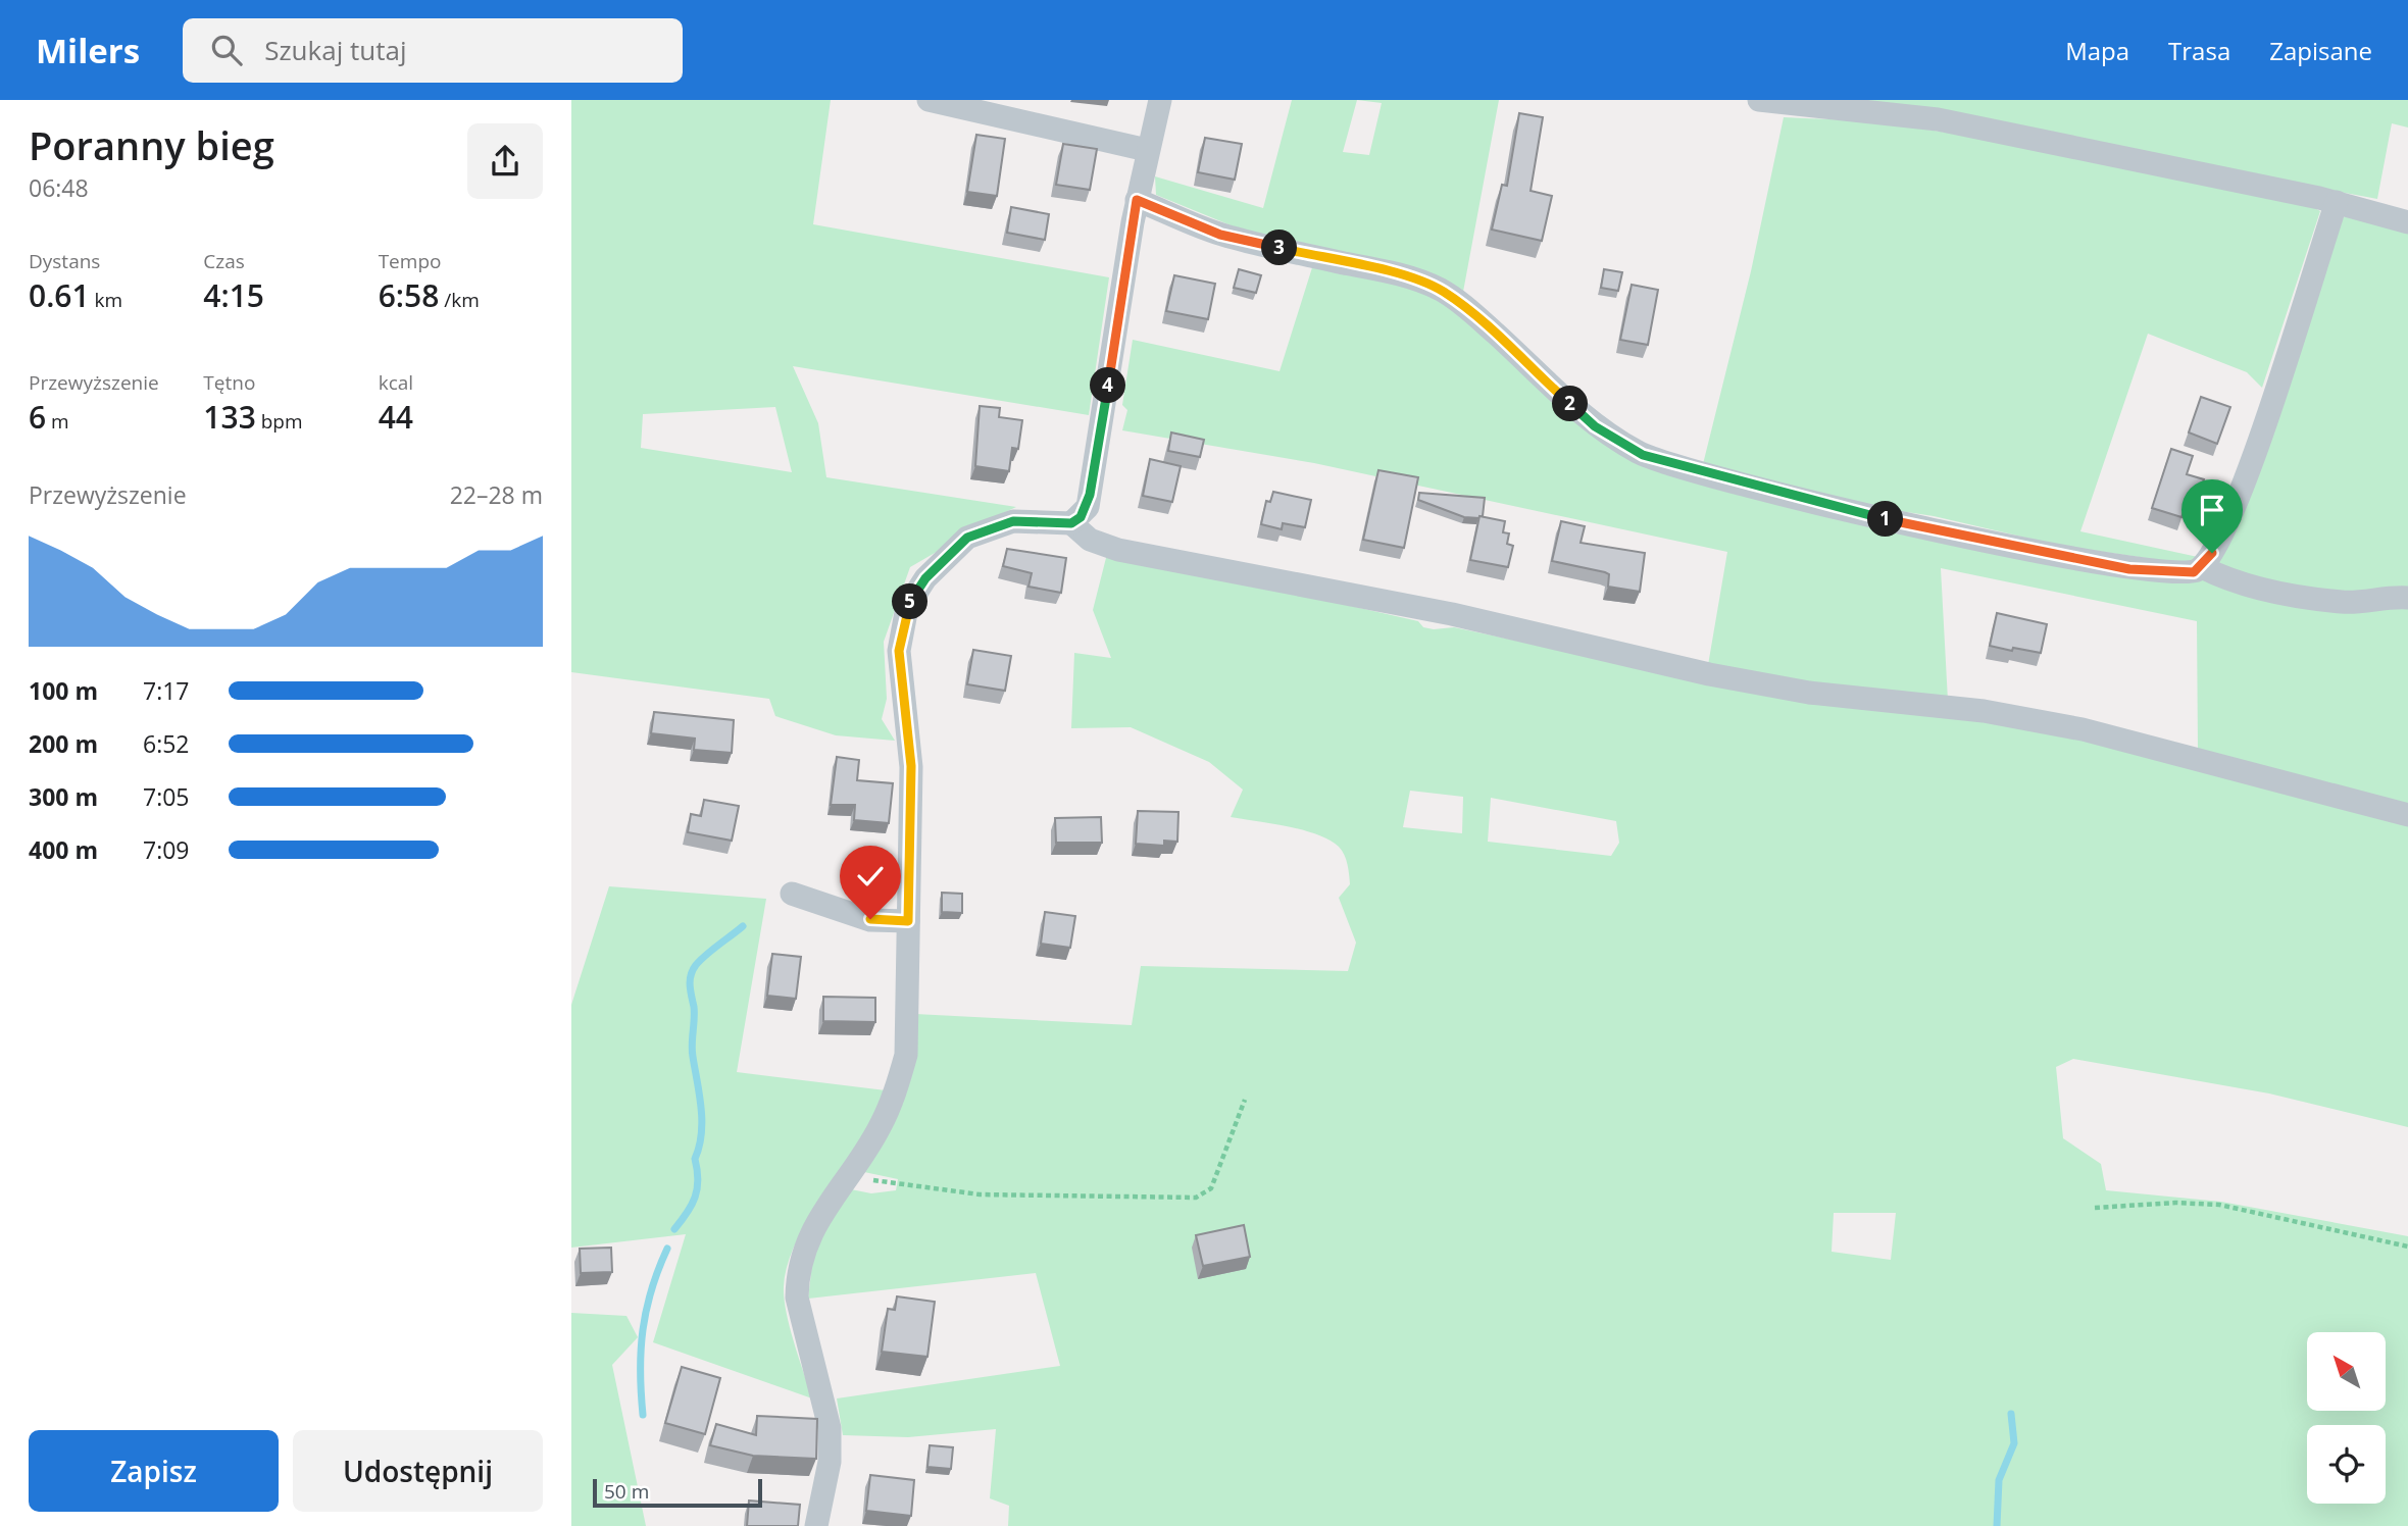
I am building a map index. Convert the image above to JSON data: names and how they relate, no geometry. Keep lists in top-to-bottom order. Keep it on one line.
{"scale_bar":"50 m","north":"top left","page":{"header":"Milers","search":"Szukaj tutaj","nav":["Mapa","Trasa","Zapisane"],"heading":["Poranny bieg","06:48"],"stats":[["Dystans","0.61 km"],["Czas","4:15"],["Tempo","6:58 /km"],["Przewyższenie","6 m"],["Tętno","133 bpm"],["kcal","44"]],"pins":["3","4","2","1","5"],"chart":["Przewyższenie","22–28 m"],"list":[{"name":"100 m","note":"7:17"},{"name":"200 m","note":"6:52"},{"name":"300 m","note":"7:05"},{"name":"400 m","note":"7:09"}],"buttons":["Zapisz","Udostępnij"],"scale":"50 m"}}
